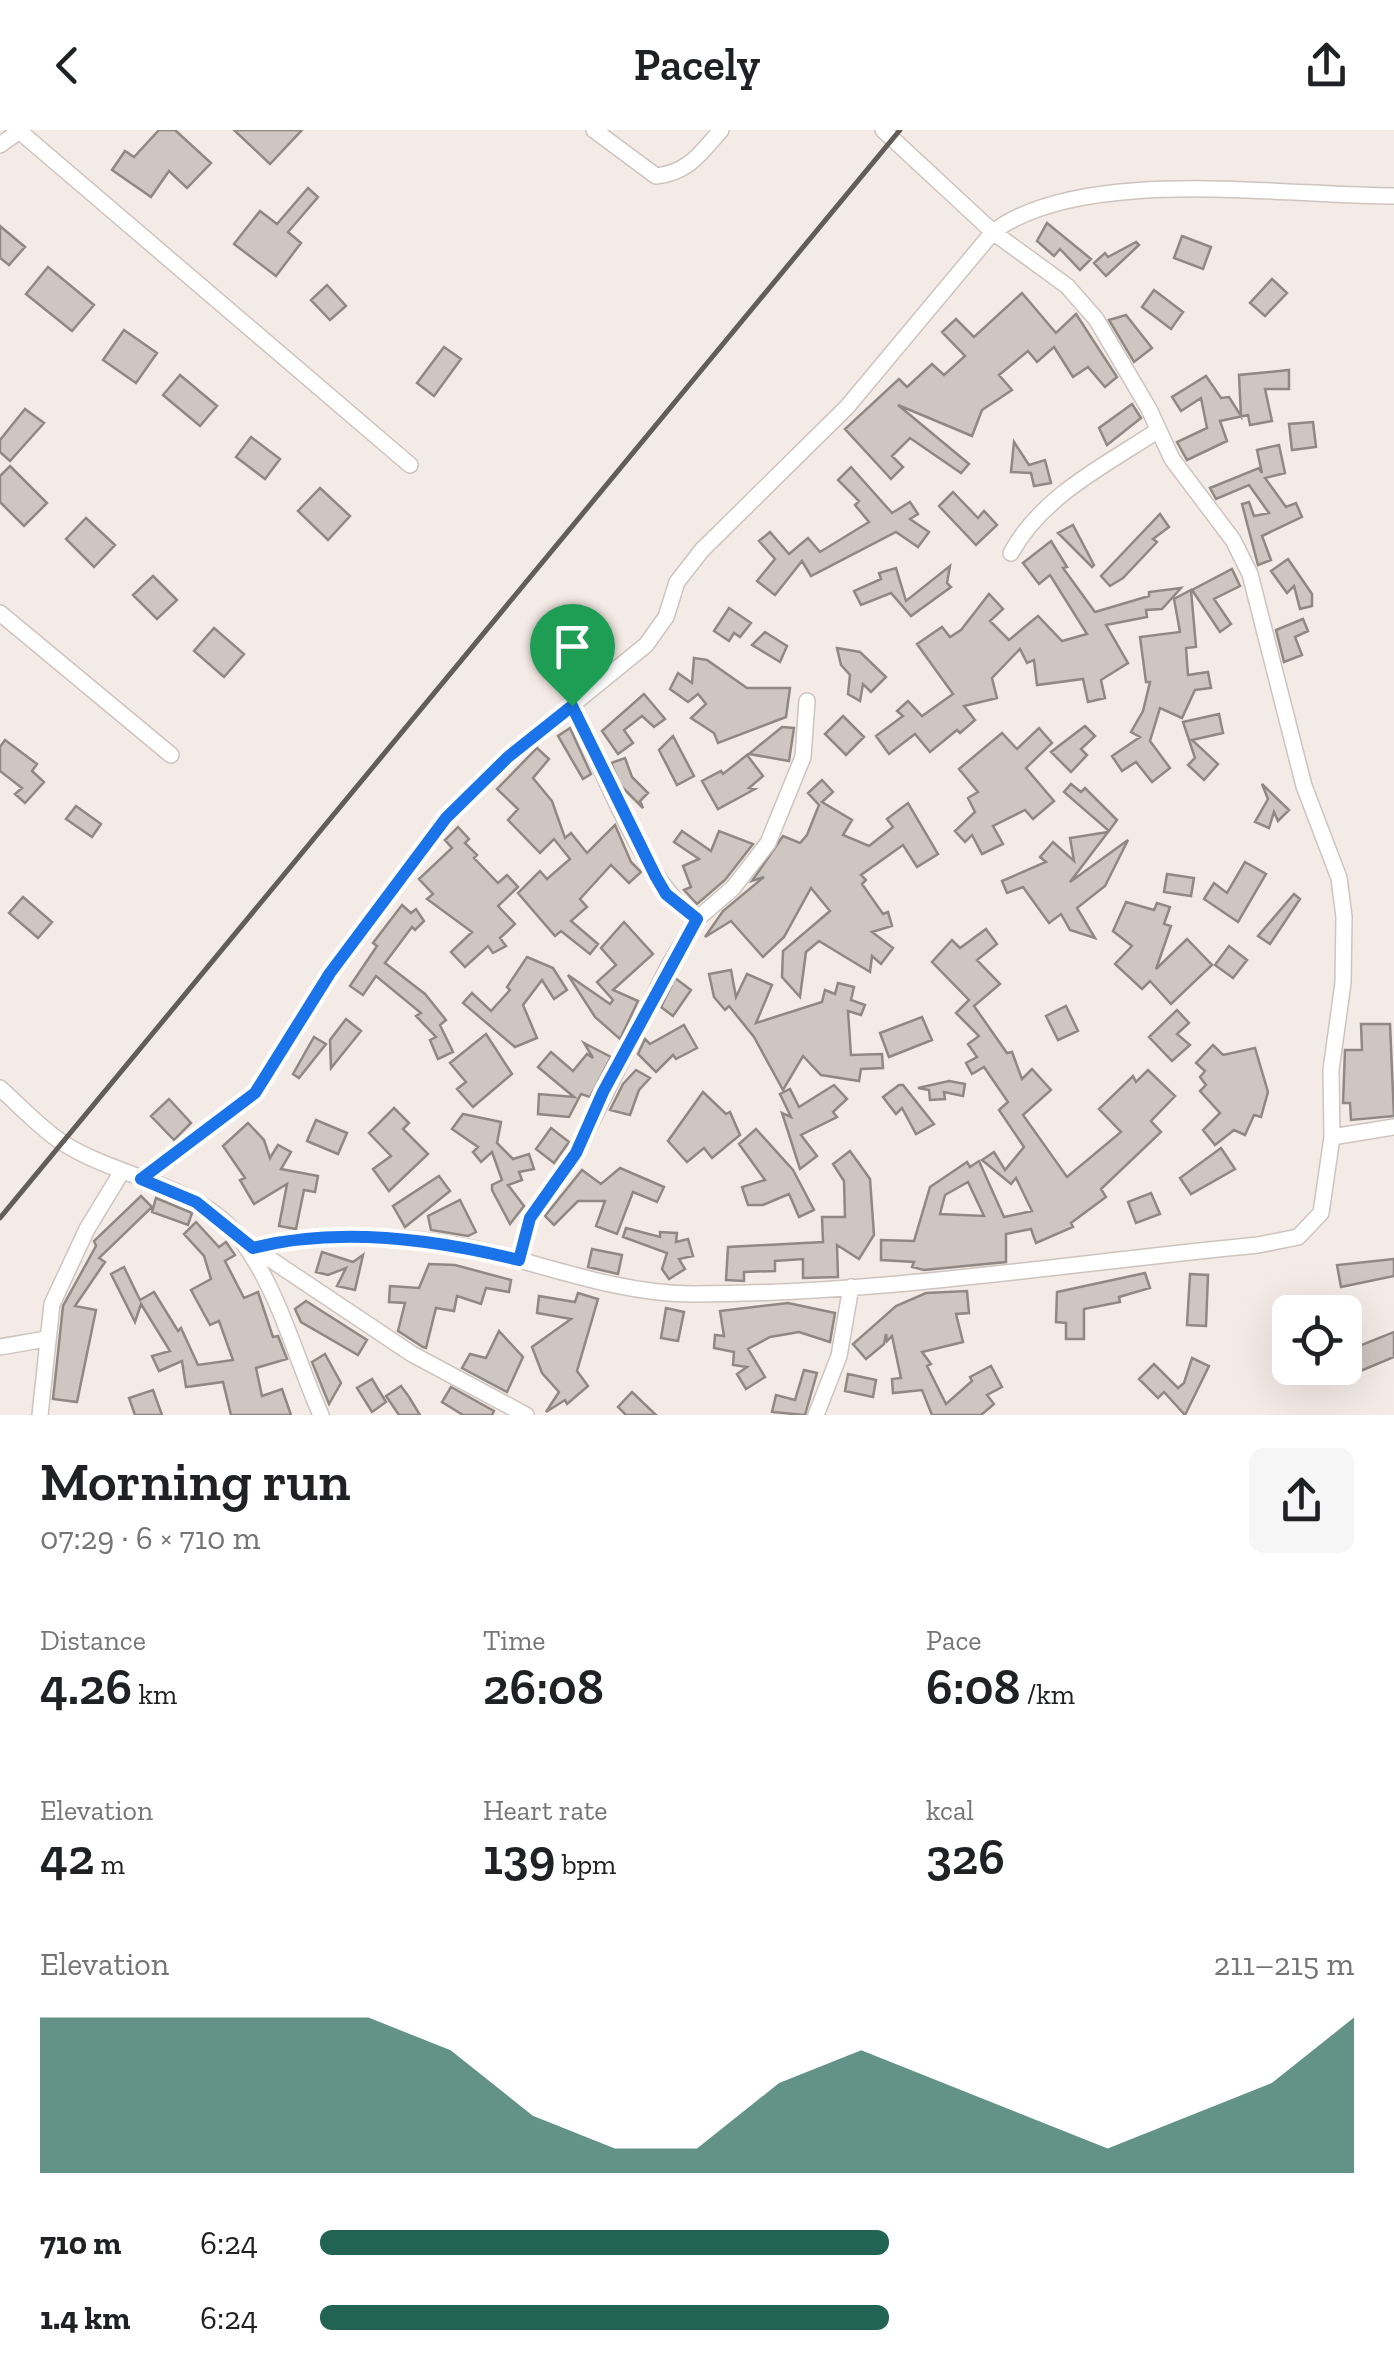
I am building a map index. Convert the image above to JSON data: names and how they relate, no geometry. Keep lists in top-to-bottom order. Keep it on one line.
{"page":{"header":"Pacely","heading":["Morning run","07:29 · 6 × 710 m"],"stats":[["Distance","4.26 km"],["Time","26:08"],["Pace","6:08 /km"],["Elevation","42 m"],["Heart rate","139 bpm"],["kcal","326"]],"chart":["Elevation","211–215 m"],"list":[{"name":"710 m","note":"6:24"},{"name":"1.4 km","note":"6:24"}]}}
